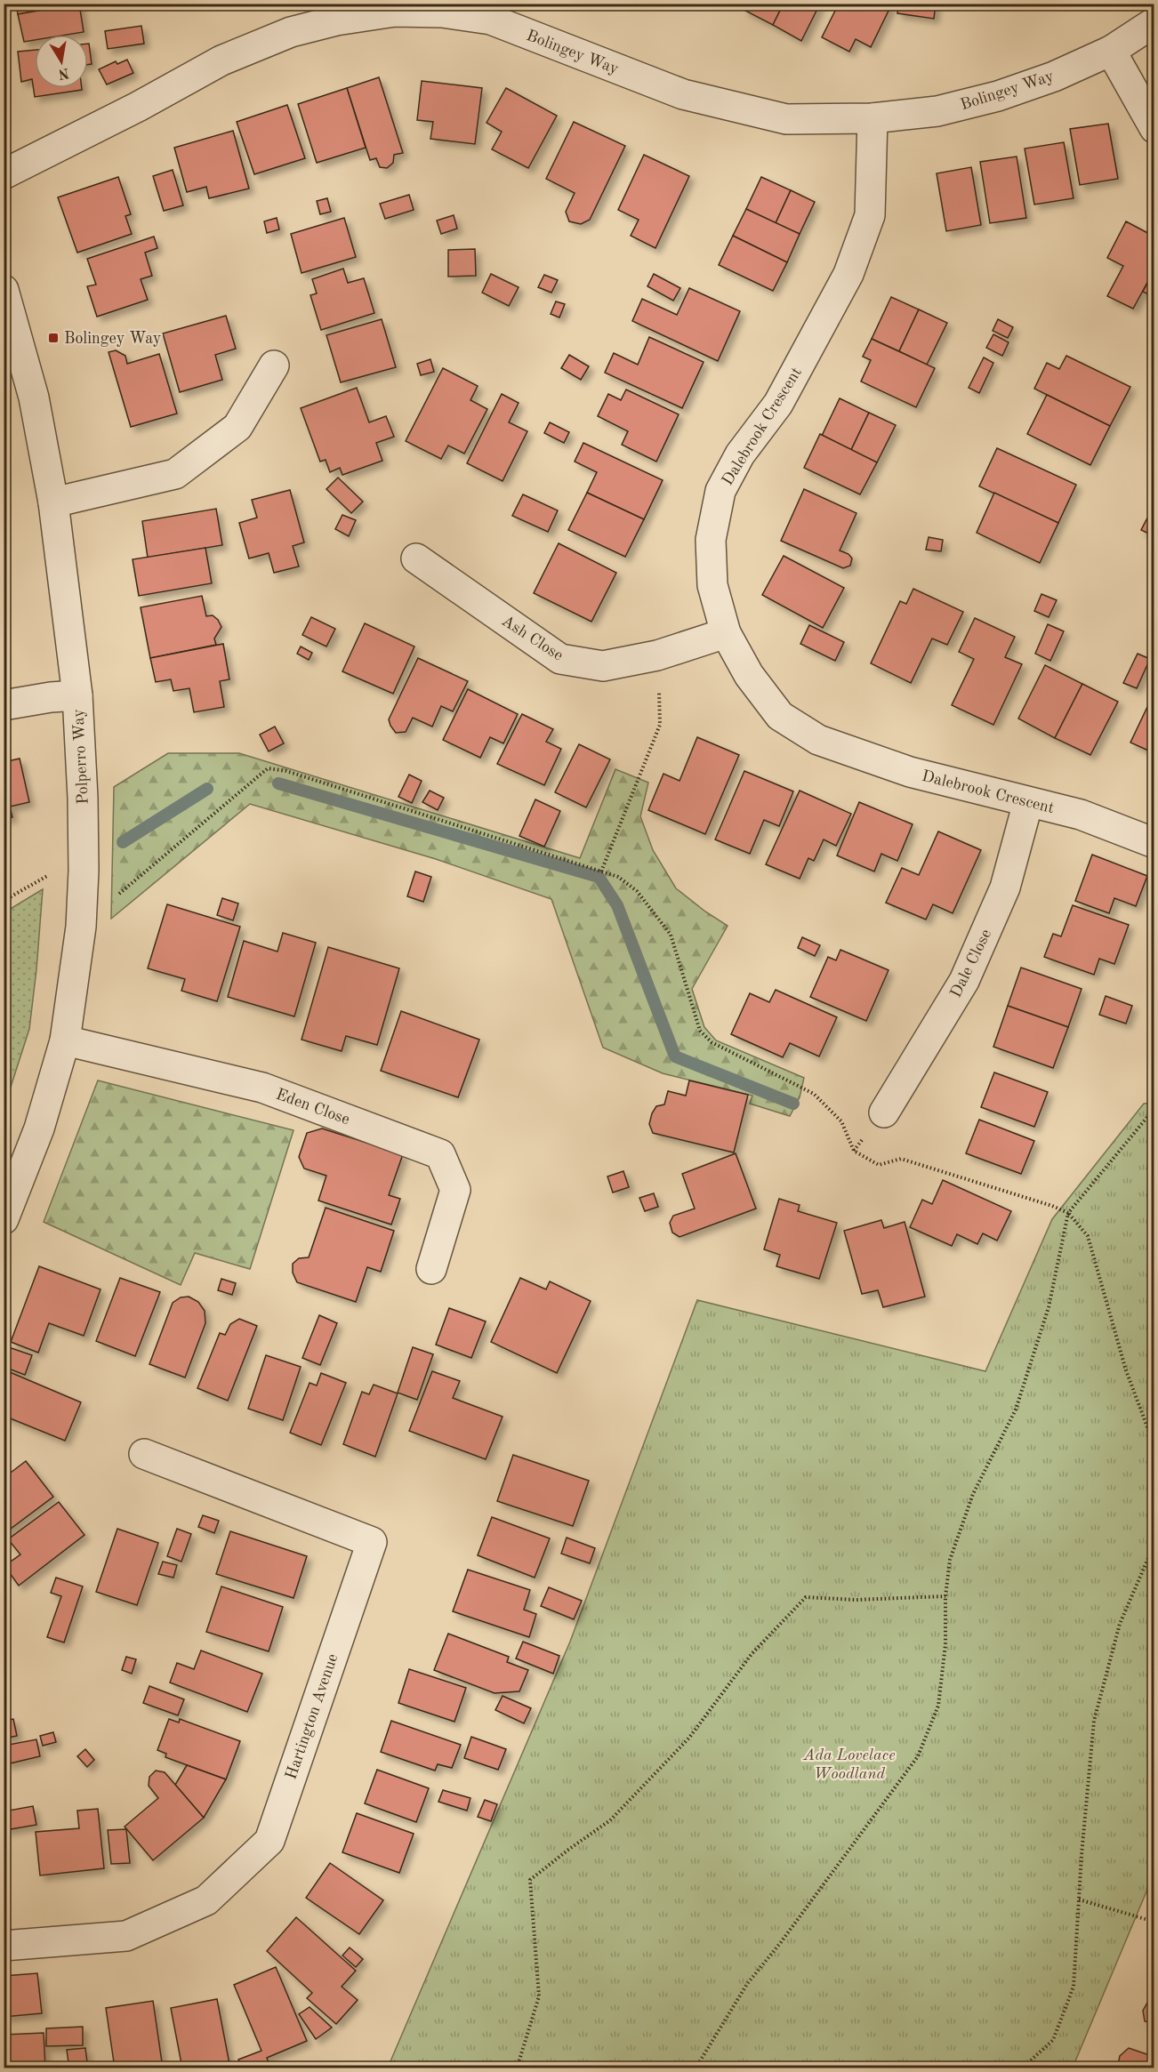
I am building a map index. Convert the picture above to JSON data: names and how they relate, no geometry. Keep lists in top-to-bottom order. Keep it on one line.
{"streets":{"street":["Bolingey Way","Dalebrook Crescent","Ash Close","Polperro Way","Dale Close","Eden Close","Hartington Avenue"]},"crossings":[["Bolingey Way","Dalebrook Crescent"],["Dalebrook Crescent","Ash Close"],["Dalebrook Crescent","Dale Close"],["Polperro Way","Eden Close"]],"parks":["Ada Lovelace Woodland"],"places":{"transit":["Bolingey Way"]},"north":"bottom"}
